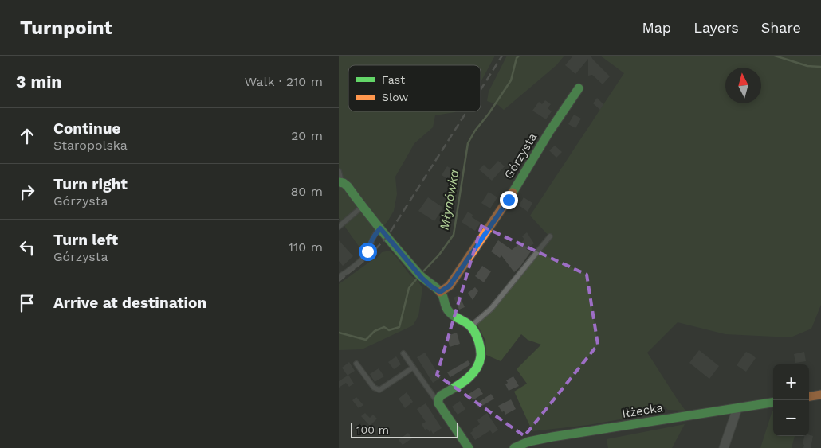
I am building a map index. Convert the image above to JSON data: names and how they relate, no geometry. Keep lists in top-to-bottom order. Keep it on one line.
{"streets":{"street":["Górzysta","Iłżecka"]},"water":["Młynówka"],"legend":["Fast","Slow"],"scale_bar":"100 m","north":"top","page":{"header":"Turnpoint","nav":["Map","Layers","Share"],"heading":["3 min","Walk · 210 m"],"list":[["Continue","Staropolska","20 m"],["Turn right","Górzysta","80 m"],["Turn left","Górzysta","110 m"],"Arrive at destination"],"map_buttons":["+","−"],"scale":"100 m"}}
